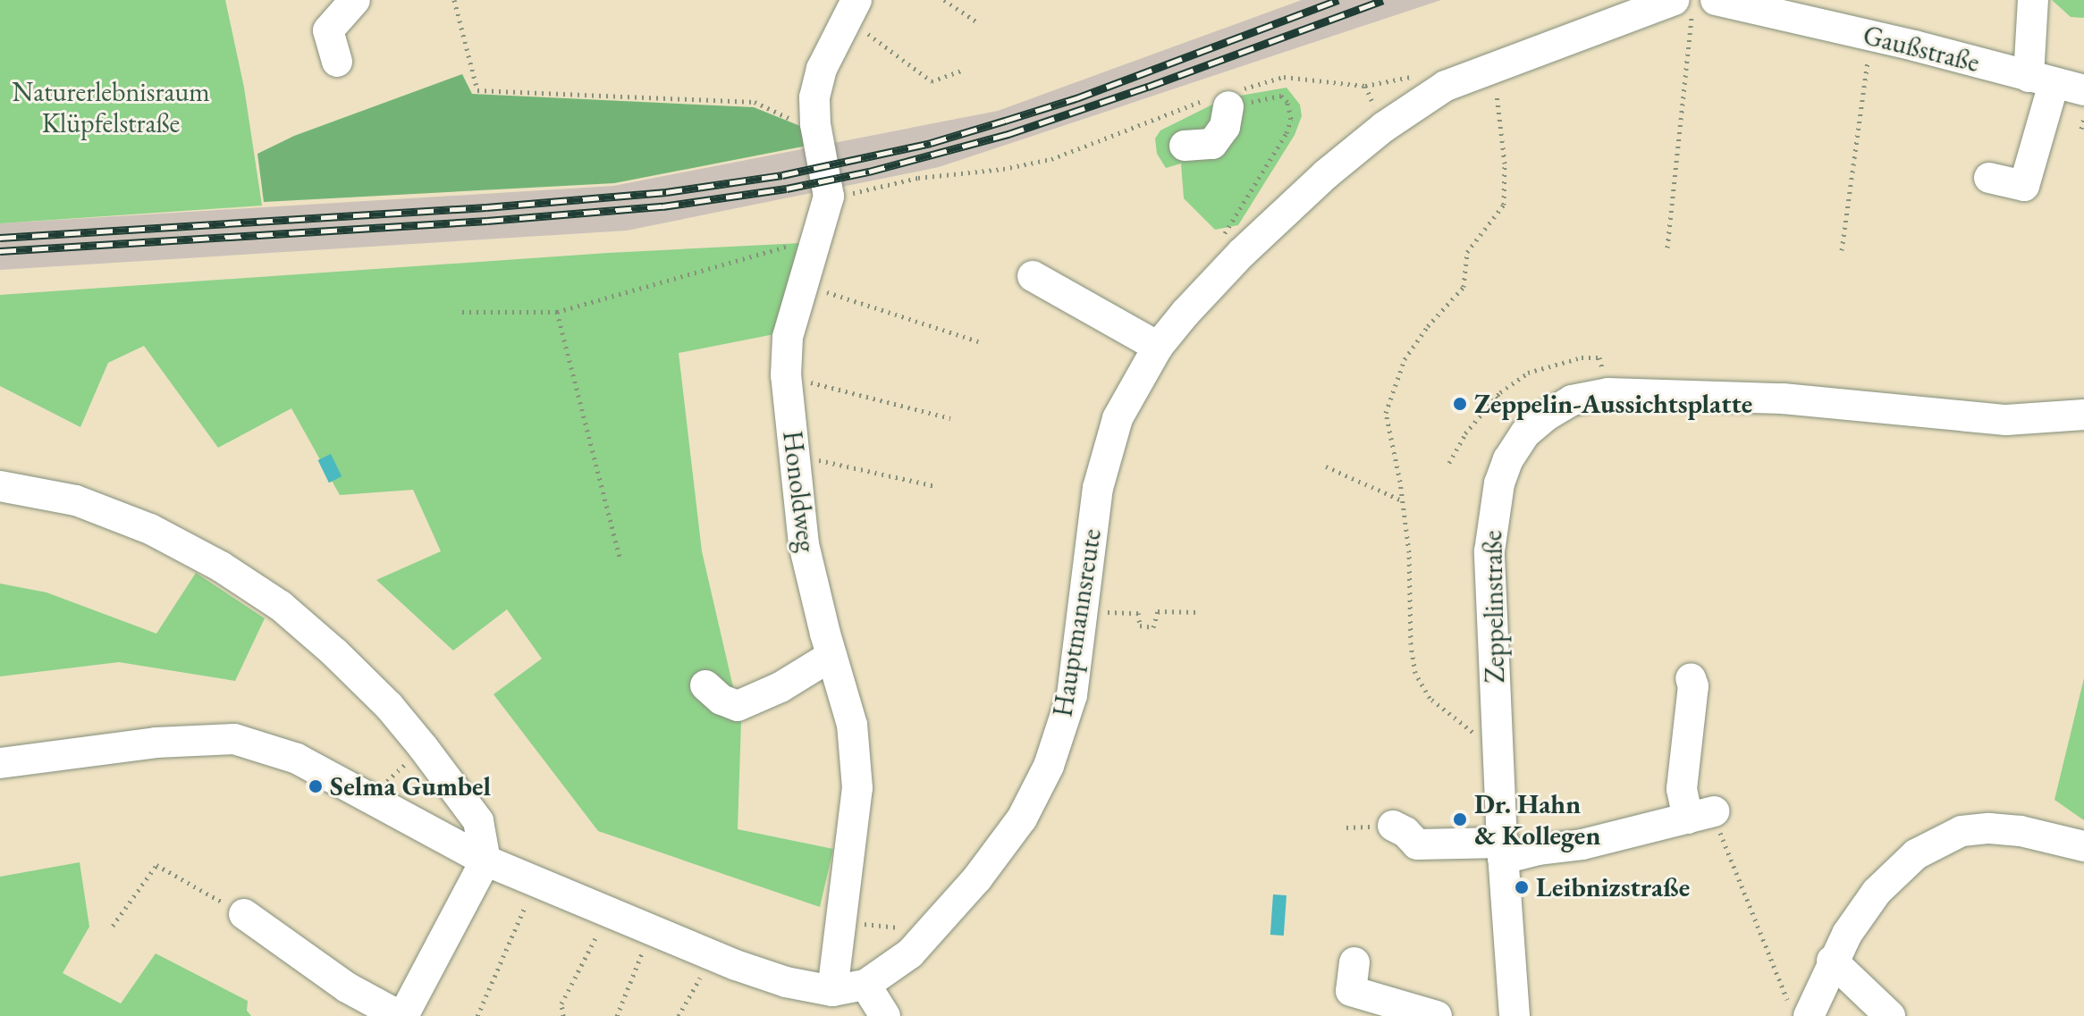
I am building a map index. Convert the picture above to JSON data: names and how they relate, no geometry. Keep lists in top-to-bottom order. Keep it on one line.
{"streets":{"street":["Gaußstraße","Honoldweg","Zeppelinstraße","Hauptmannsreute"]},"crossings":[["Gaußstraße","Hauptmannsreute"],["Honoldweg","Hauptmannsreute"]],"parks":["Naturerlebnisraum Klüpfelstraße"],"places":["Zeppelin-Aussichtsplatte","Selma Gumbel","Dr. Hahn & Kollegen","Leibnizstraße"]}
